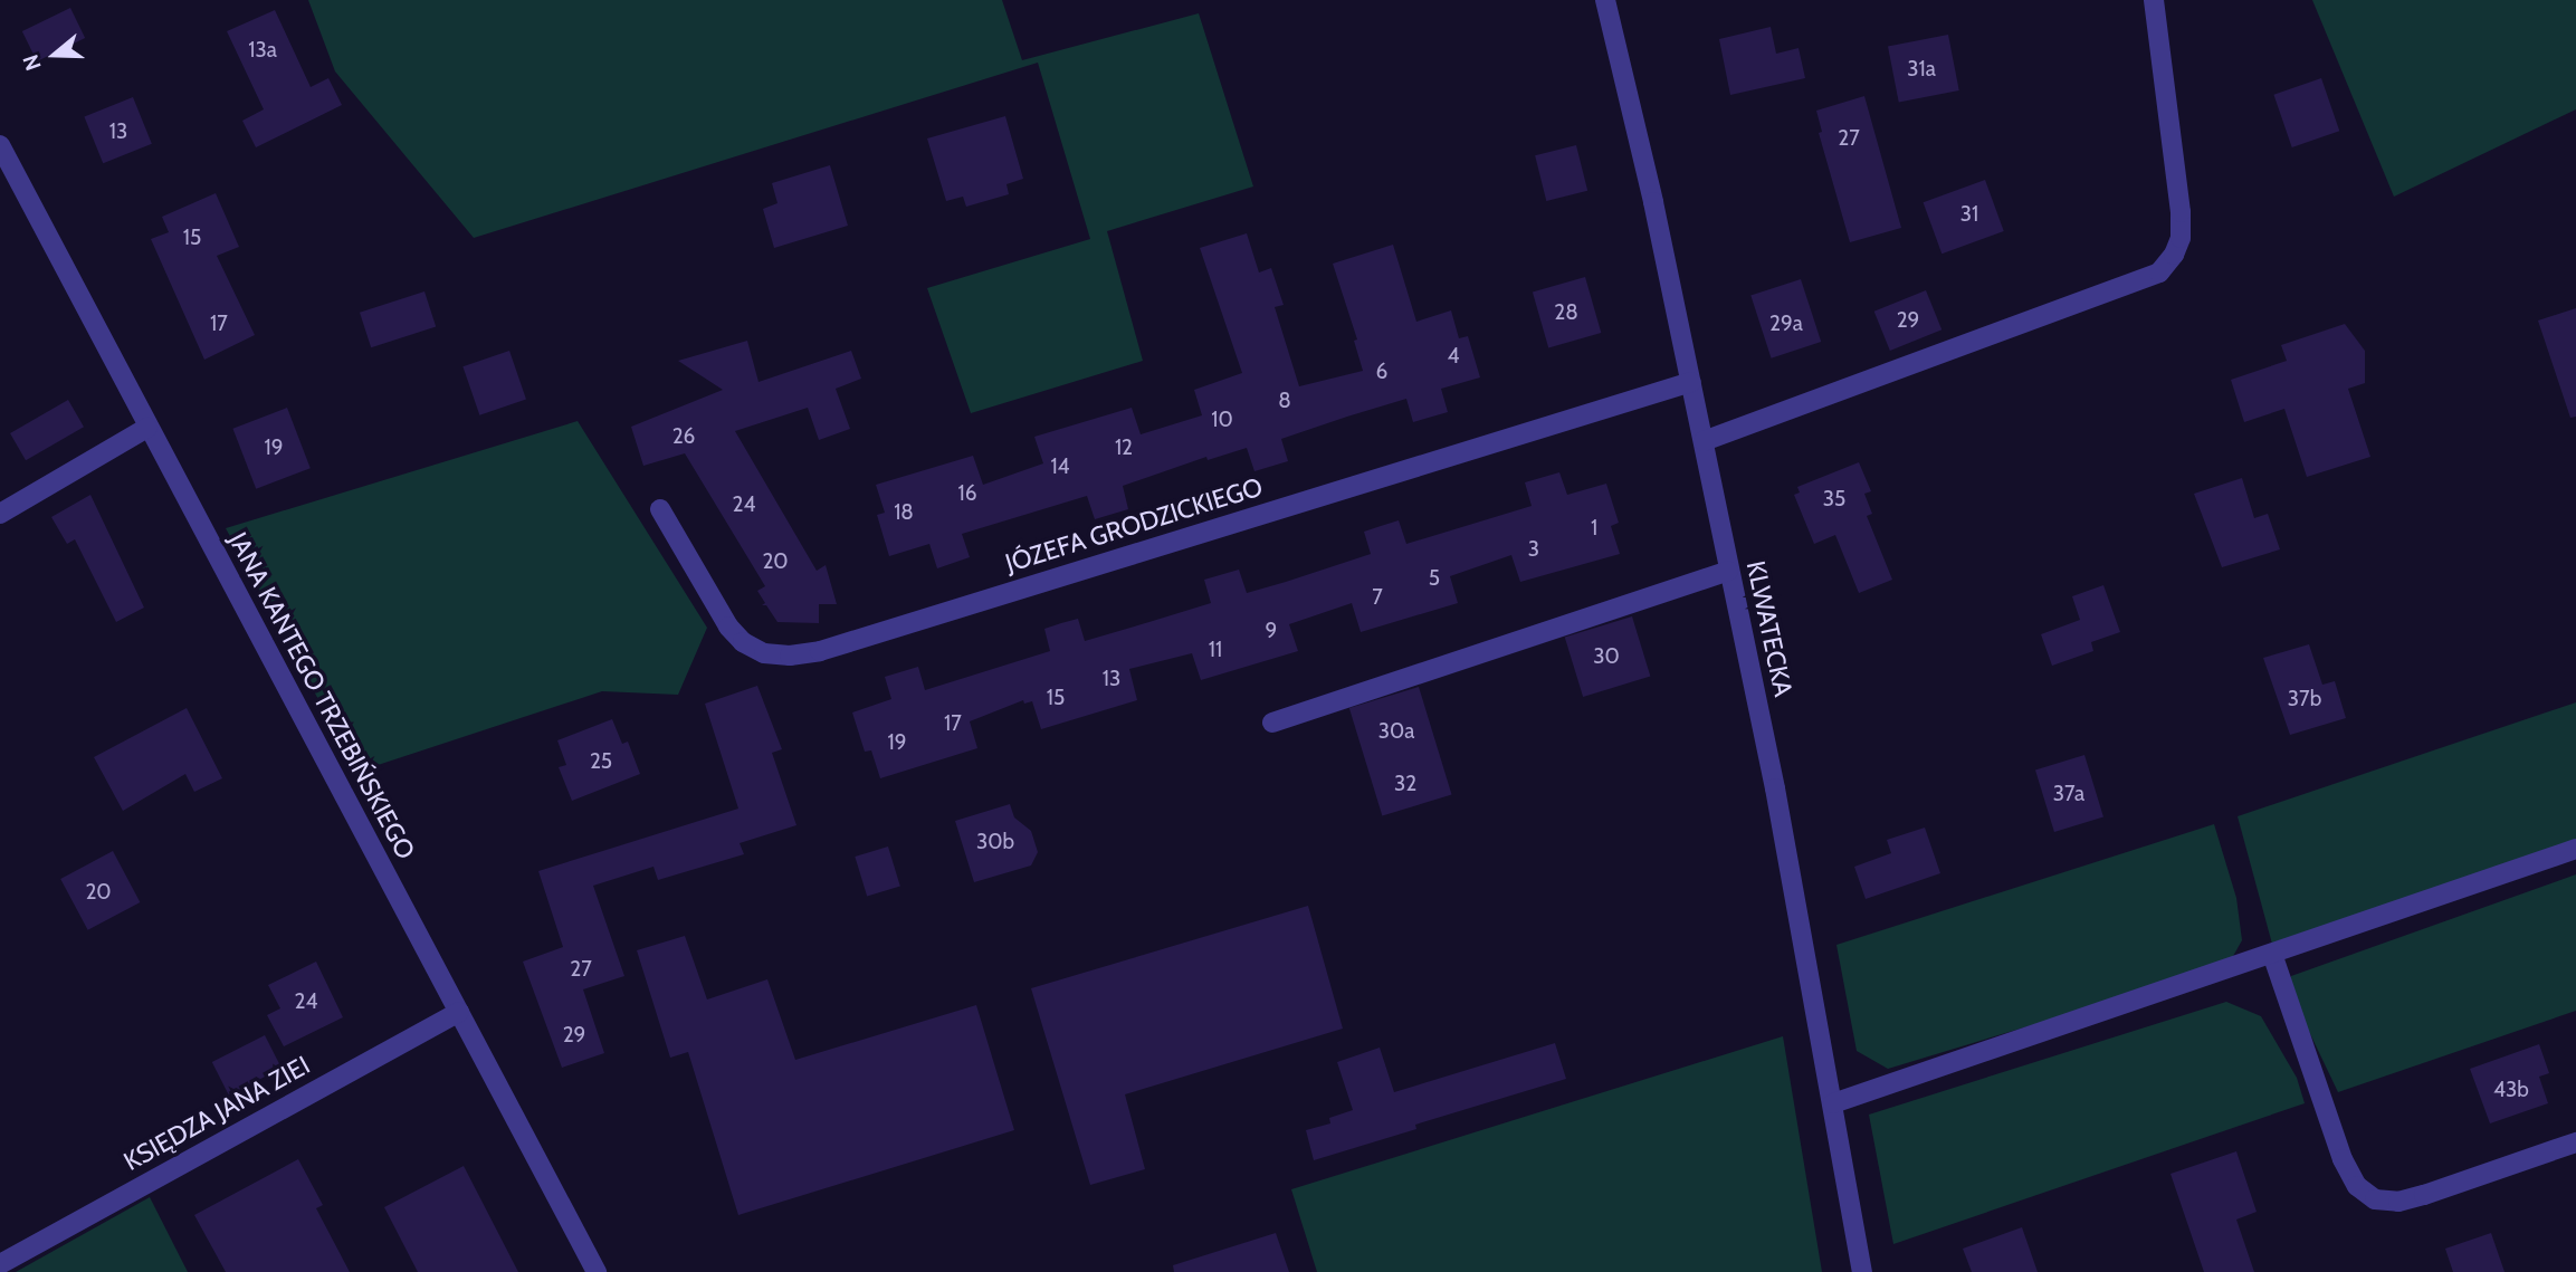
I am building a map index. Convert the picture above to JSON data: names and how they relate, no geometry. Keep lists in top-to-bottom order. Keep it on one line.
{"streets":{"street":["JÓZEFA GRODZICKIEGO","KLWATECKA","JANA KANTEGO TRZEBIŃSKIEGO","KSIĘDZA JANA ZIEI"]},"crossings":[["JÓZEFA GRODZICKIEGO","KLWATECKA"],["JANA KANTEGO TRZEBIŃSKIEGO","KSIĘDZA JANA ZIEI"]],"house_numbers":["13a","31a","13","27","31","15","28","29","17","29a","4","6","8","10","26","19","12","14","16","35","24","18","1","3","20","5","7","9","11","30","13","15","37b","17","30a","19","25","32","37a","30b","20","27","24","29","43b"],"north":"left"}
